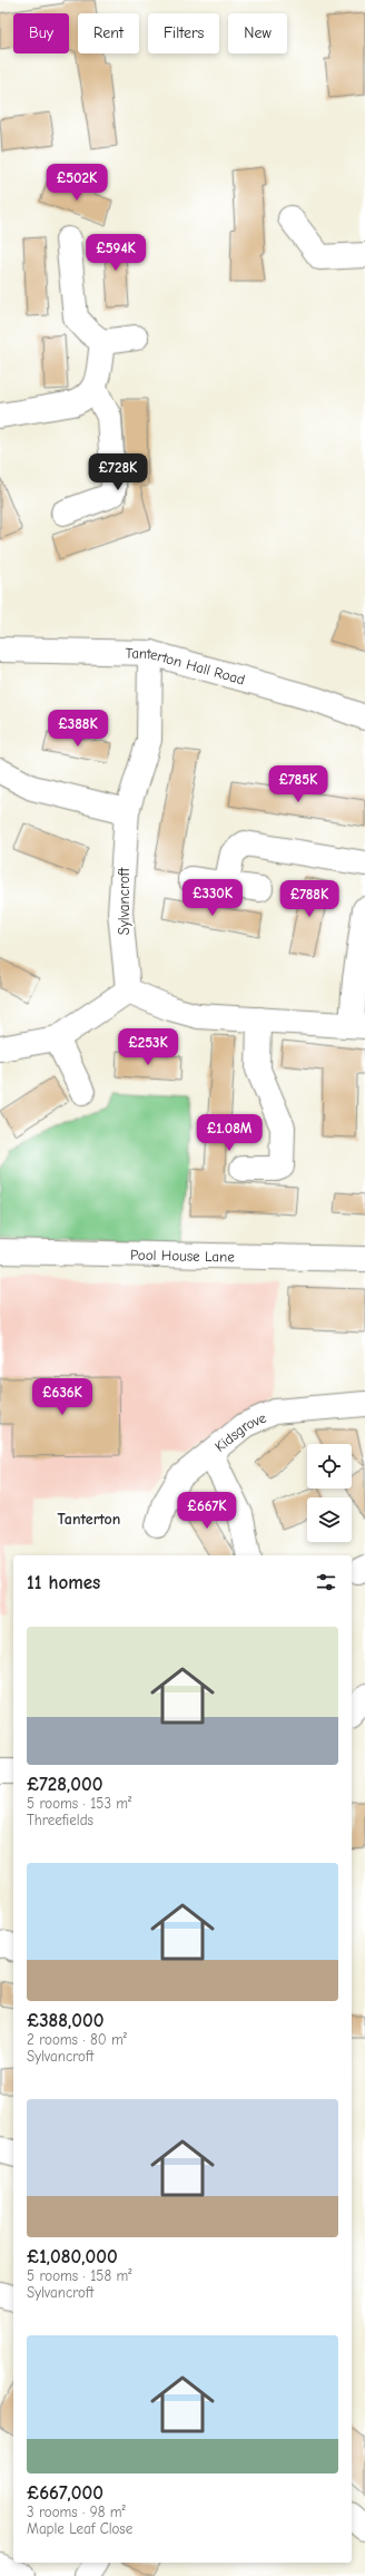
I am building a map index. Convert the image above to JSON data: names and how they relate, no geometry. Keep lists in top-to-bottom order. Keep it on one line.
{"streets":{"street":["Tanterton Hall Road","Sylvancroft","Pool House Lane","Kidsgrove"]},"crossings":[["Tanterton Hall Road","Sylvancroft"]],"districts":["Tanterton"],"page":{"chip":["Buy","Rent","Filters","New"],"price":["£502K","£594K","£728K","£388K","£785K","£330K","£788K","£253K","£1.08M","£636K","£667K"],"heading":"11 homes","list":[{"name":"£728,000","note":"5 rooms · 153 m² · Threefields"},{"name":"£388,000","note":"2 rooms · 80 m² · Sylvancroft"},{"name":"£1,080,000","note":"5 rooms · 158 m² · Sylvancroft"},{"name":"£667,000","note":"3 rooms · 98 m² · Maple Leaf Close"}]}}
